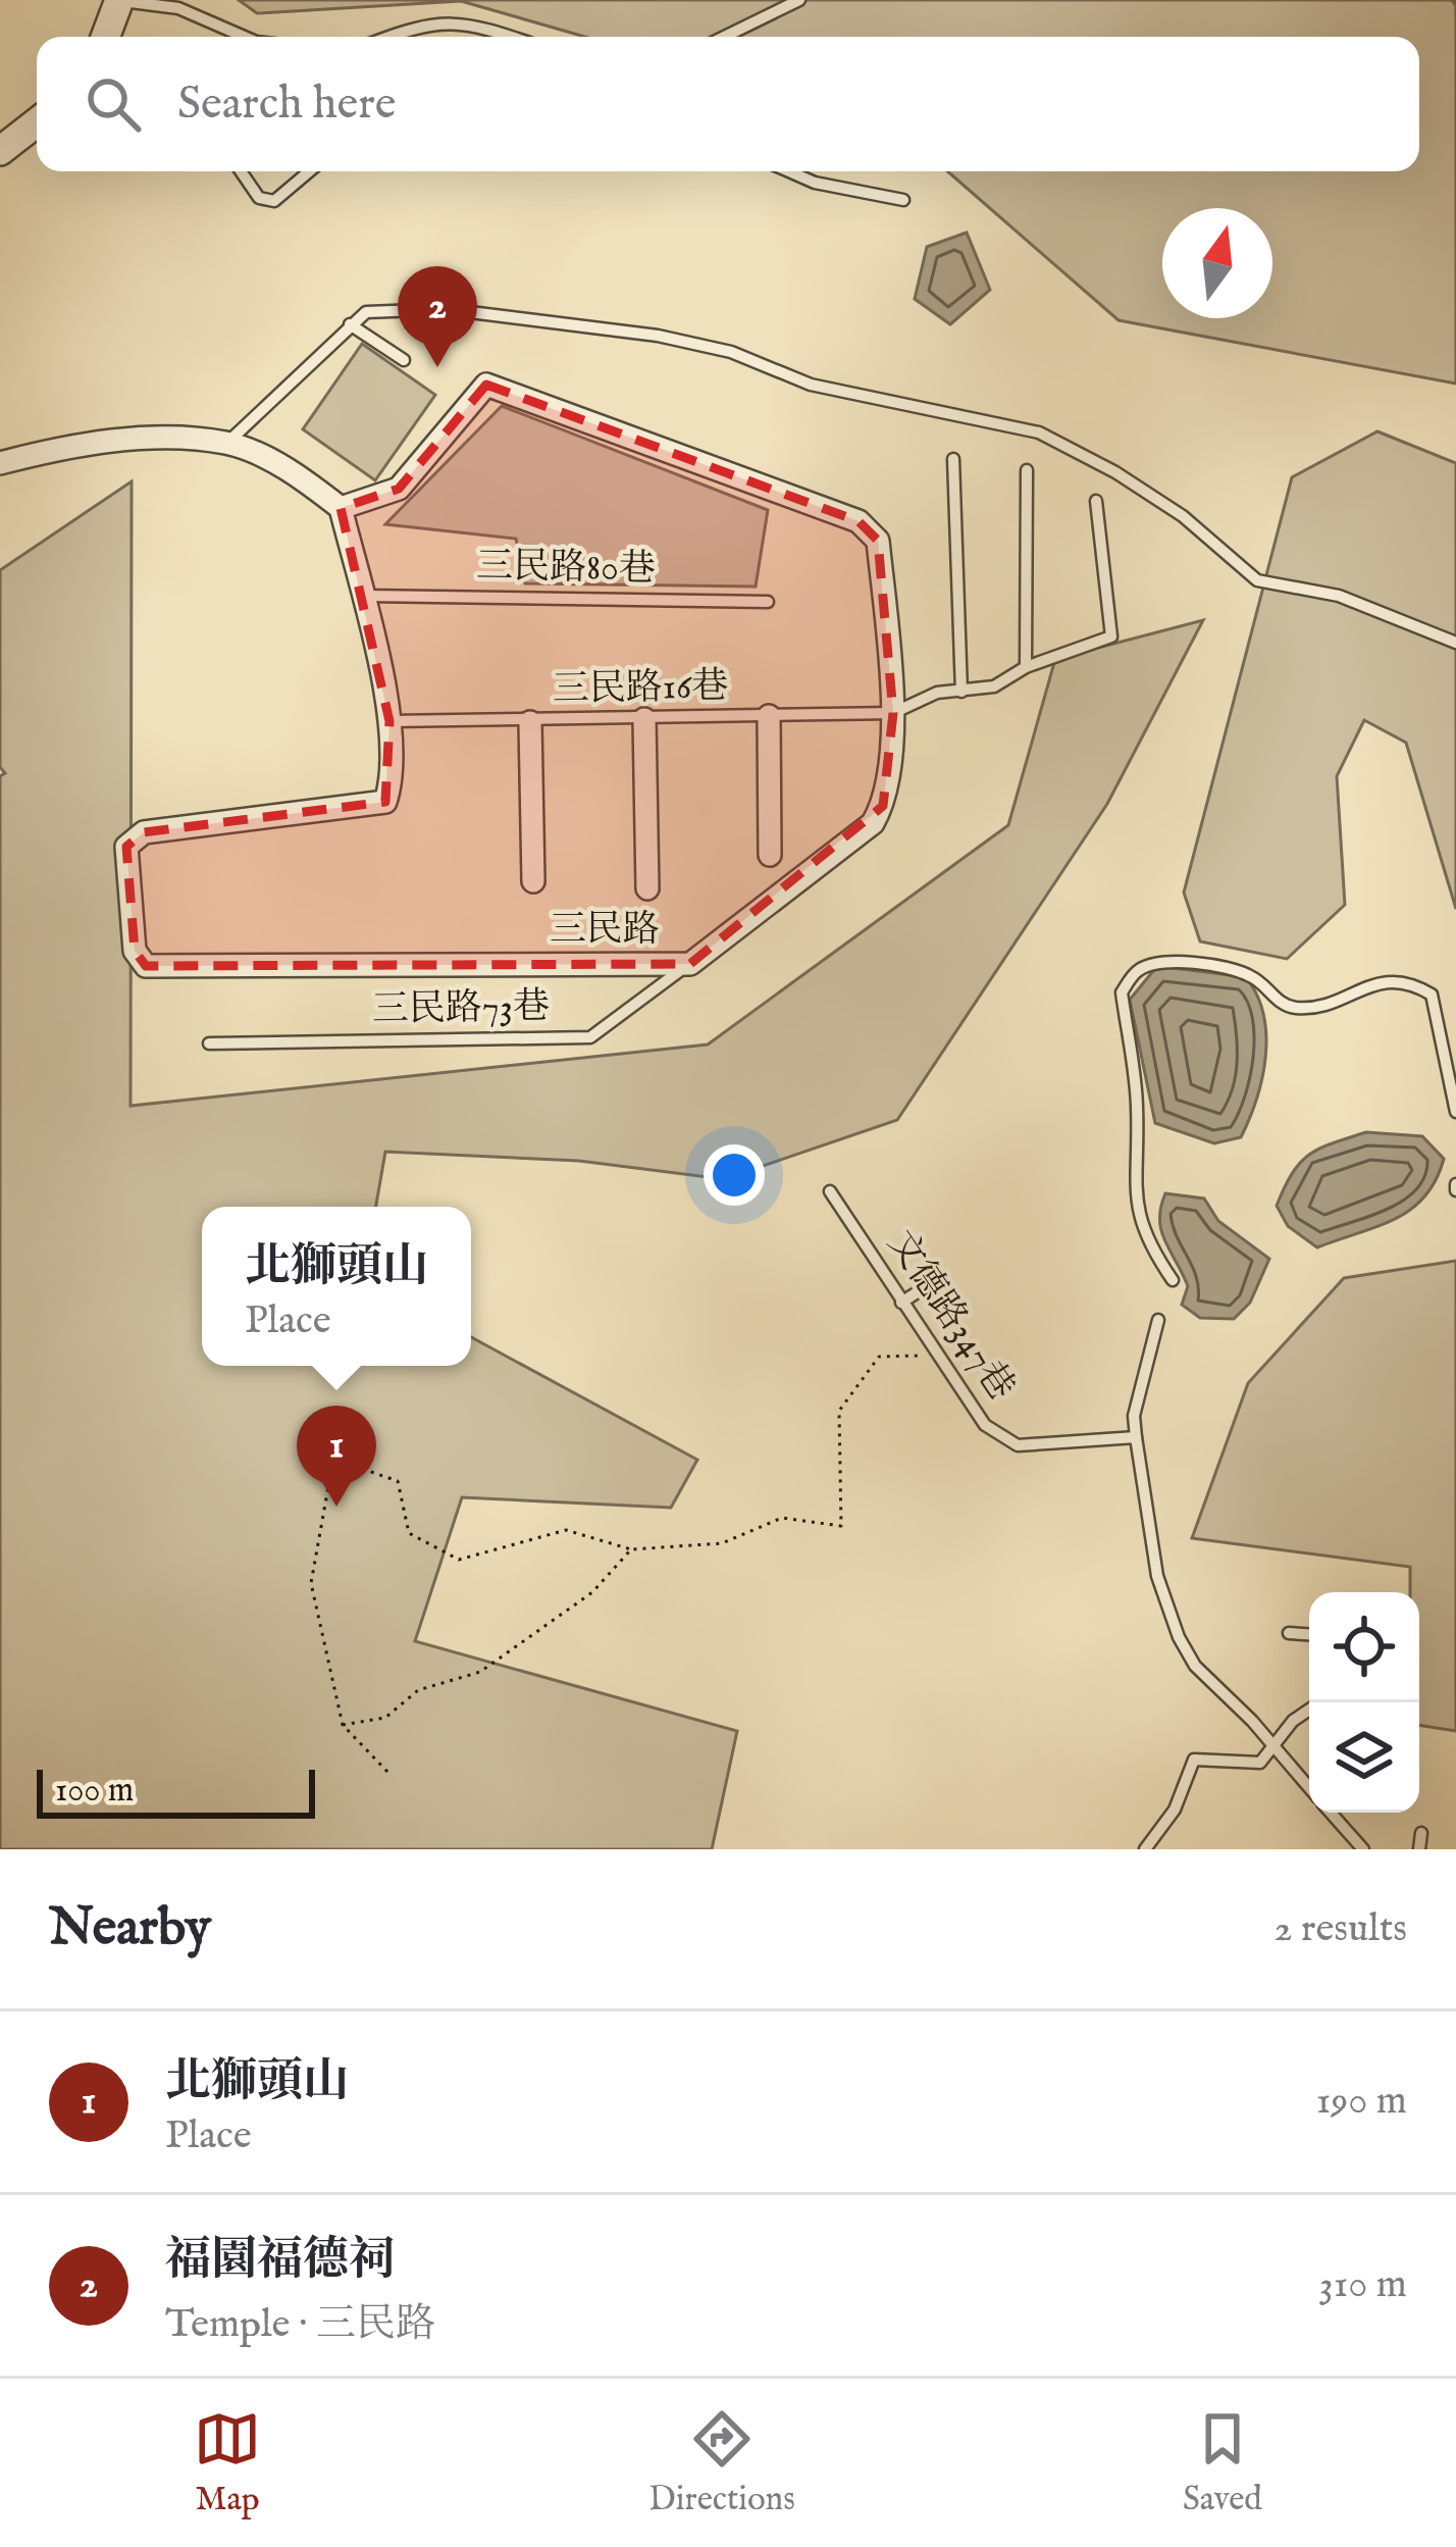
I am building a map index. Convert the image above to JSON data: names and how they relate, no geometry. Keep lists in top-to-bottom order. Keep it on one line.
{"streets":{"street":["三民路"],"lane":["三民路80巷","三民路16巷","三民路73巷","文德路347巷"]},"crossings":[["三民路80巷","三民路"],["三民路16巷","三民路"],["三民路","三民路73巷"]],"scale_bar":"100 m","north":"top","page":{"search":"Search here","pins":["2","1"],"popup":["北獅頭山","Place"],"scale":"100 m","heading":["Nearby","2 results"],"list":[{"mark":"1","name":"北獅頭山","note":"Place","value":"190 m"},{"mark":"2","name":"福園福德祠","note":"Temple · 三民路","value":"310 m"}],"nav":["Map","Directions","Saved"]}}
